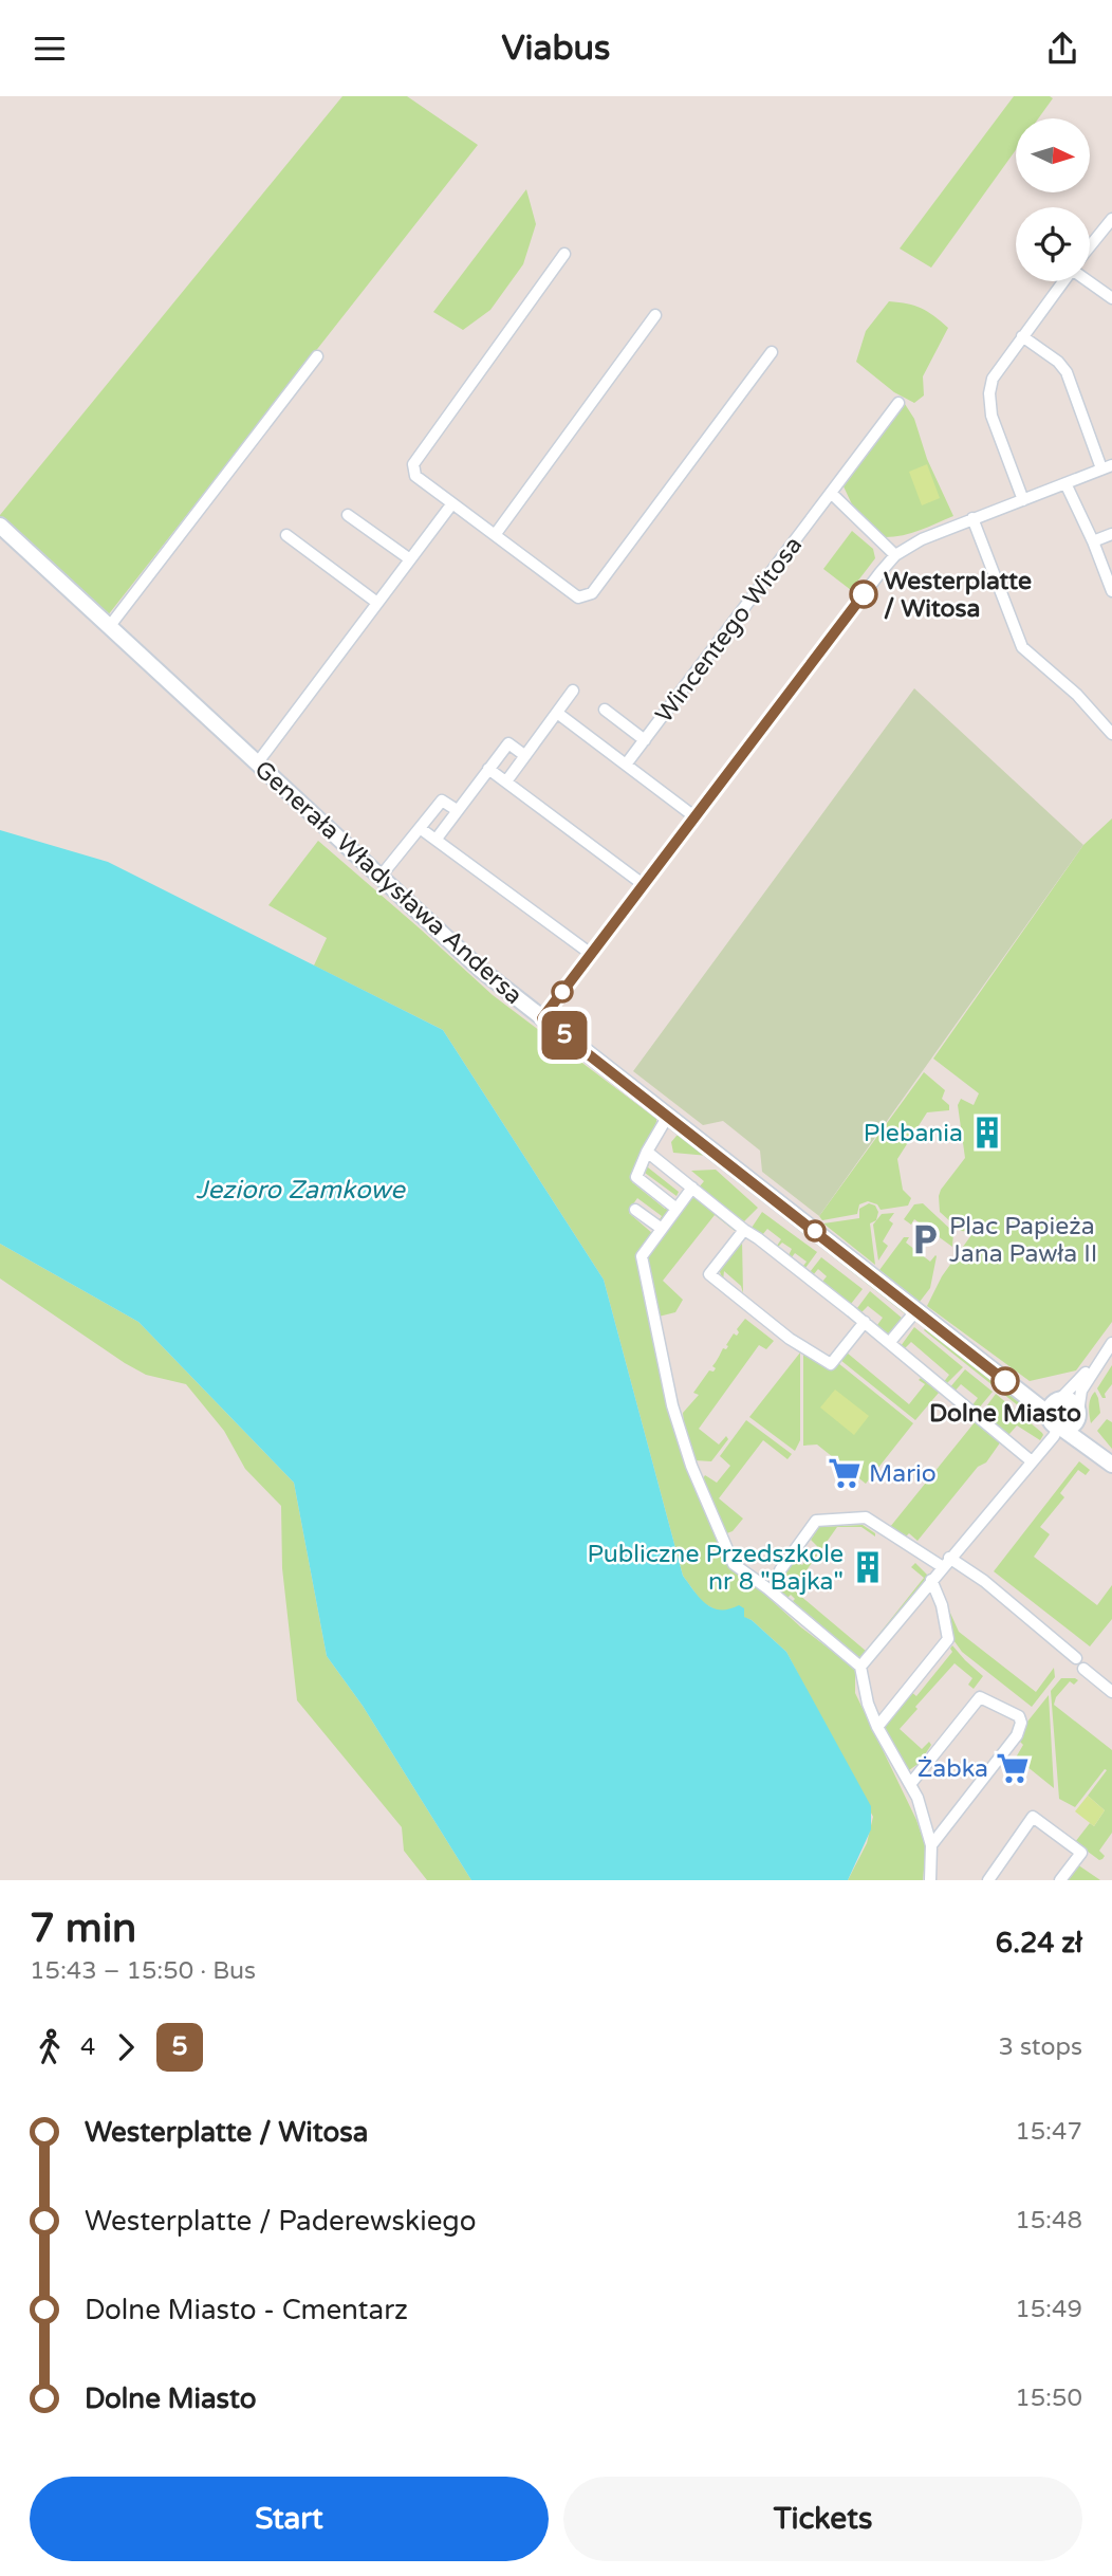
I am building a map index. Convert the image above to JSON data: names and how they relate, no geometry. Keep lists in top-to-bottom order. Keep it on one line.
{"streets":{"main road":["Generała Władysława Andersa"],"street":["Wincentego Witosa"]},"water":["Jezioro Zamkowe"],"places":{"other":["Westerplatte / Witosa","Dolne Miasto"],"building":["Plebania","Publiczne Przedszkole nr 8 \"Bajka\""],"parking":["Plac Papieża Jana Pawła II"],"supermarket":["Mario","Żabka"]},"lines":["bus line 5"],"north":"right","page":{"header":"Viabus","on_map":"5","heading":["7 min","15:43 – 15:50 · Bus","6.24 zł"],"legs":["4","5","3 stops"],"list":[{"name":"Westerplatte / Witosa","value":"15:47"},{"name":"Westerplatte / Paderewskiego","value":"15:48"},{"name":"Dolne Miasto - Cmentarz","value":"15:49"},{"name":"Dolne Miasto","value":"15:50"}],"buttons":["Start","Tickets"]}}
